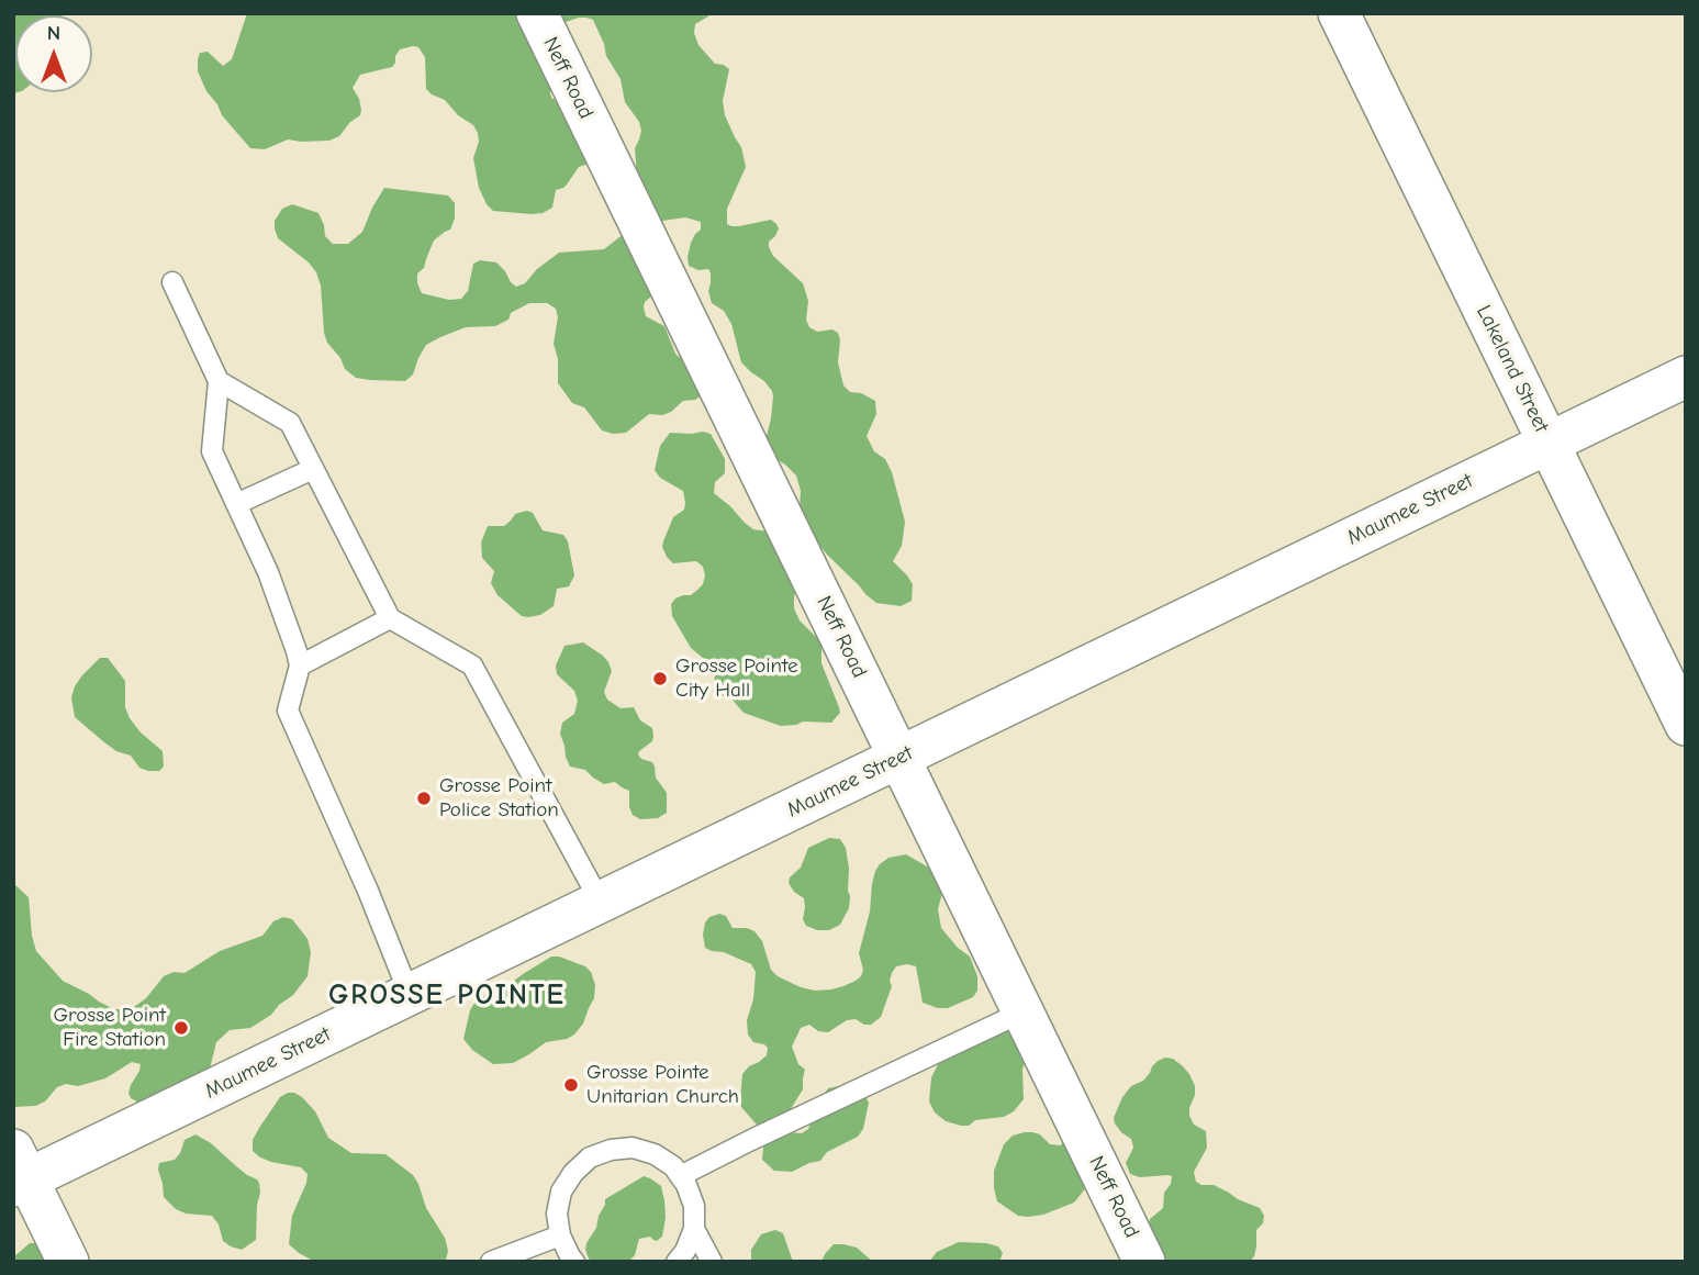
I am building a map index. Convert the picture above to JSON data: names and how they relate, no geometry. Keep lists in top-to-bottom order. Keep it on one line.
{"streets":{"street":["Neff Road","Lakeland Street","Maumee Street"]},"crossings":[["Neff Road","Maumee Street"],["Lakeland Street","Maumee Street"]],"districts":["GROSSE POINTE"],"places":["Grosse Pointe City Hall","Grosse Point Police Station","Grosse Point Fire Station","Grosse Pointe Unitarian Church"],"north":"top"}
